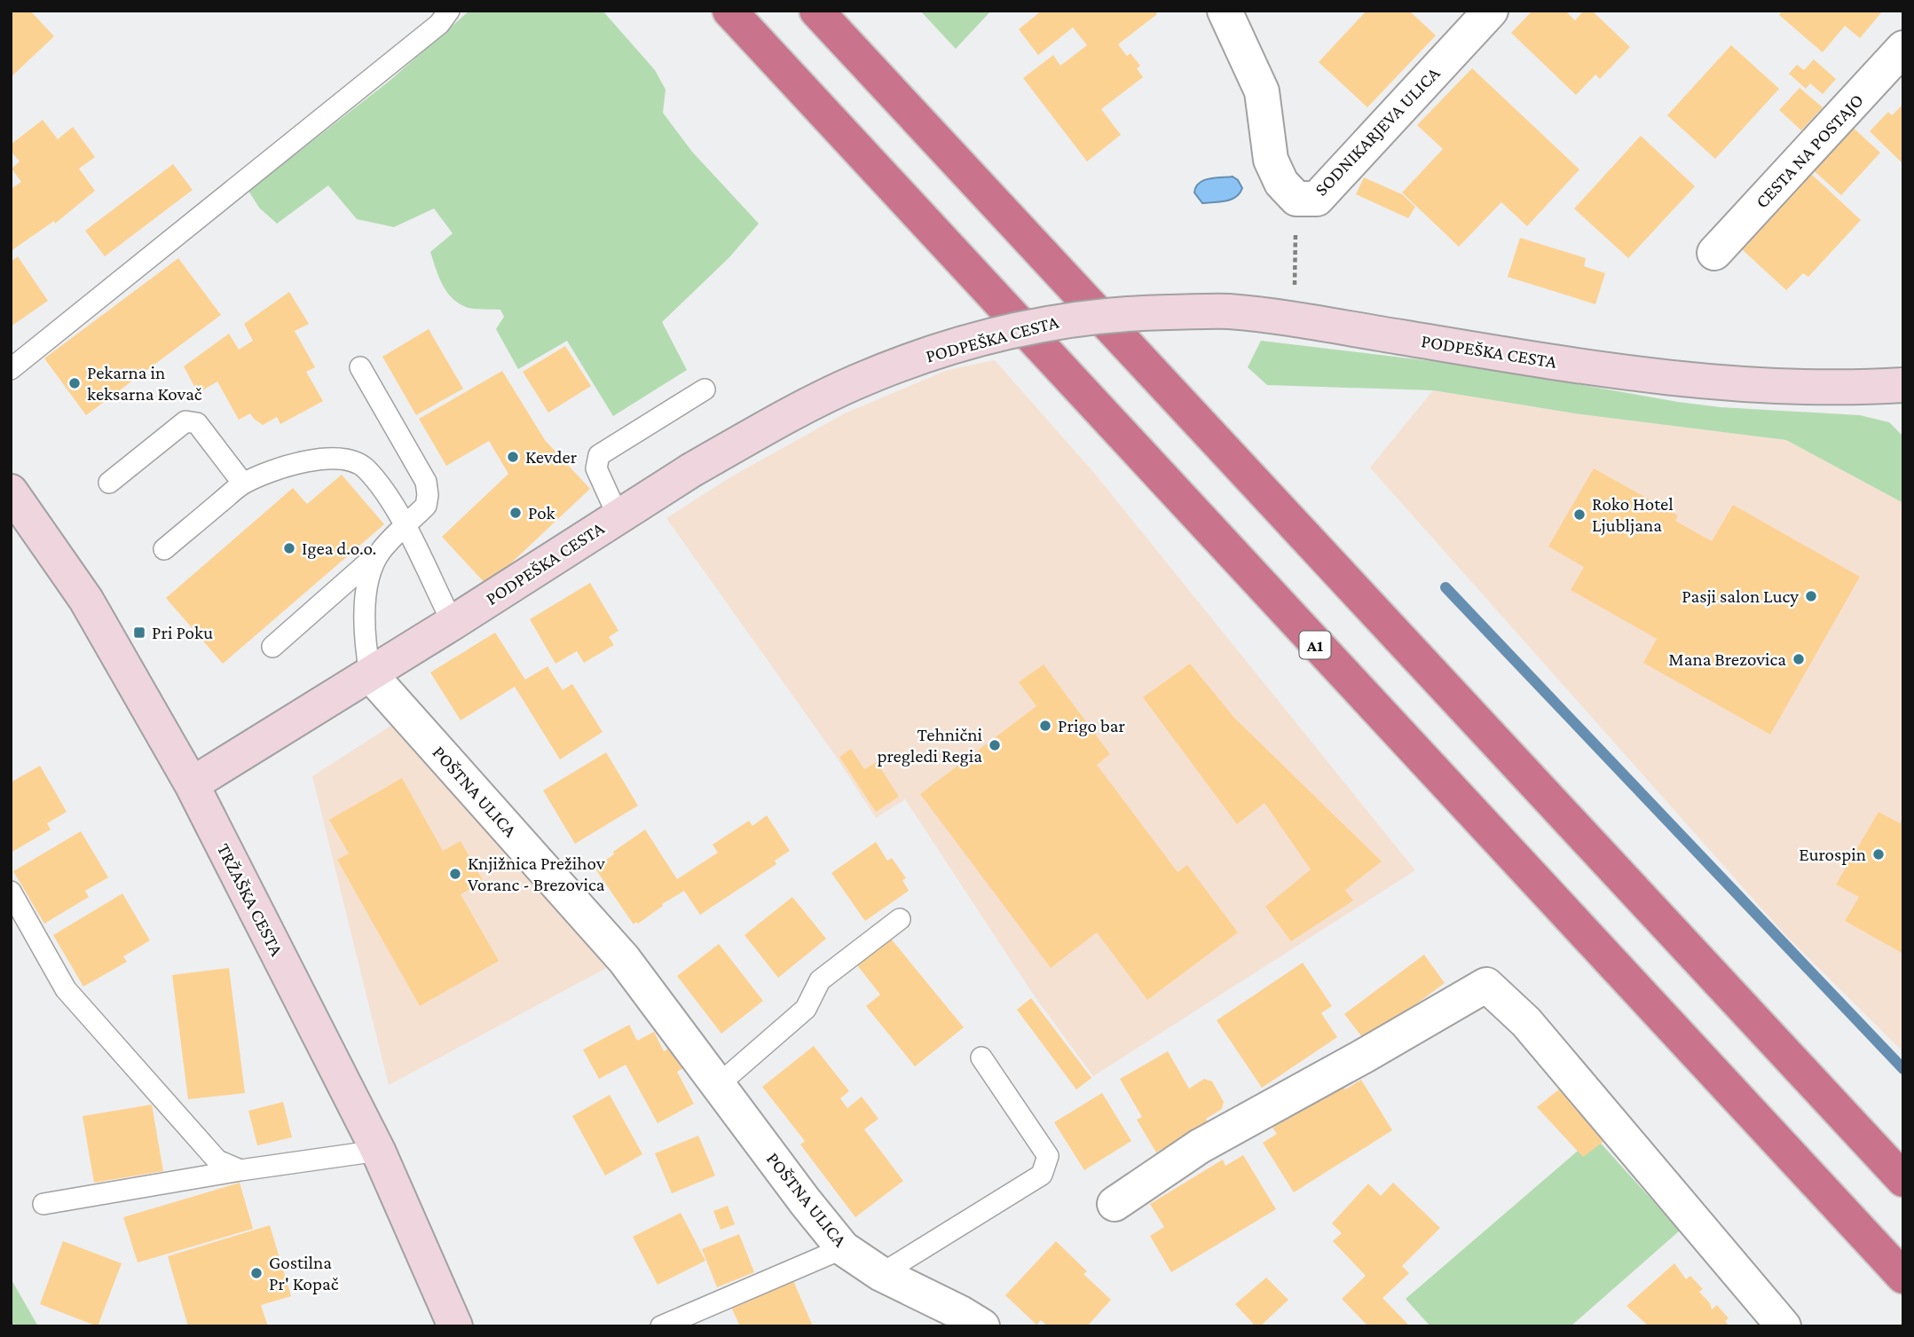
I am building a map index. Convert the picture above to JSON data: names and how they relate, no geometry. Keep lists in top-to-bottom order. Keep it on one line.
{"streets":{"highway":["A1"],"main road":["PODPEŠKA CESTA","TRŽAŠKA CESTA"],"street":["SODNIKARJEVA ULICA","CESTA NA POSTAJO","POŠTNA ULICA"]},"crossings":[["PODPEŠKA CESTA","POŠTNA ULICA"],["PODPEŠKA CESTA","TRŽAŠKA CESTA"]],"places":{"other":["Pekarna in keksarna Kovač","Kevder","Pok","Roko Hotel Ljubljana","Igea d.o.o.","Pasji salon Lucy","Mana Brezovica","Prigo bar","Tehnični pregledi Regia","Eurospin","Knjižnica Prežihov Voranc - Brezovica","Gostilna Pr' Kopač"],"transit":["Pri Poku"]}}
